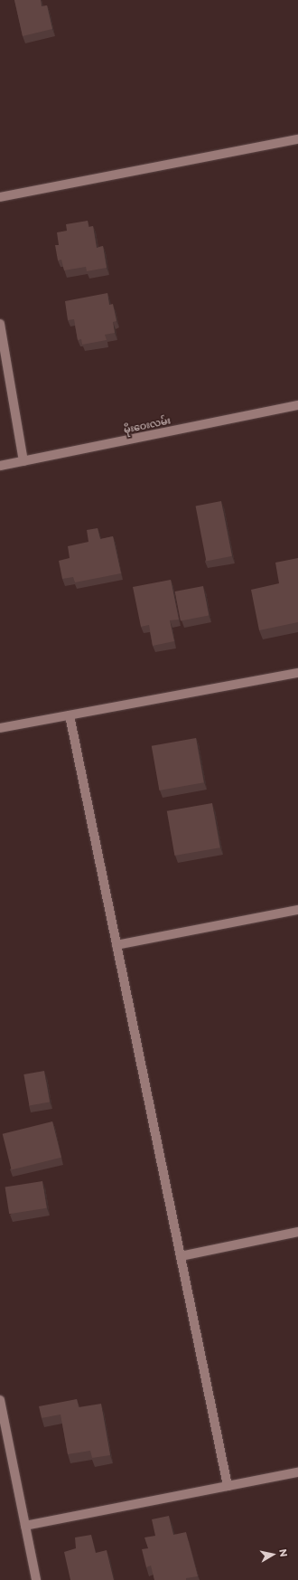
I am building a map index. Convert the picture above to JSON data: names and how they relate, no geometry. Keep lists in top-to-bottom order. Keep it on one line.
{"streets":{"street":["မိုးဝေးလမ်း"]},"north":"right"}
